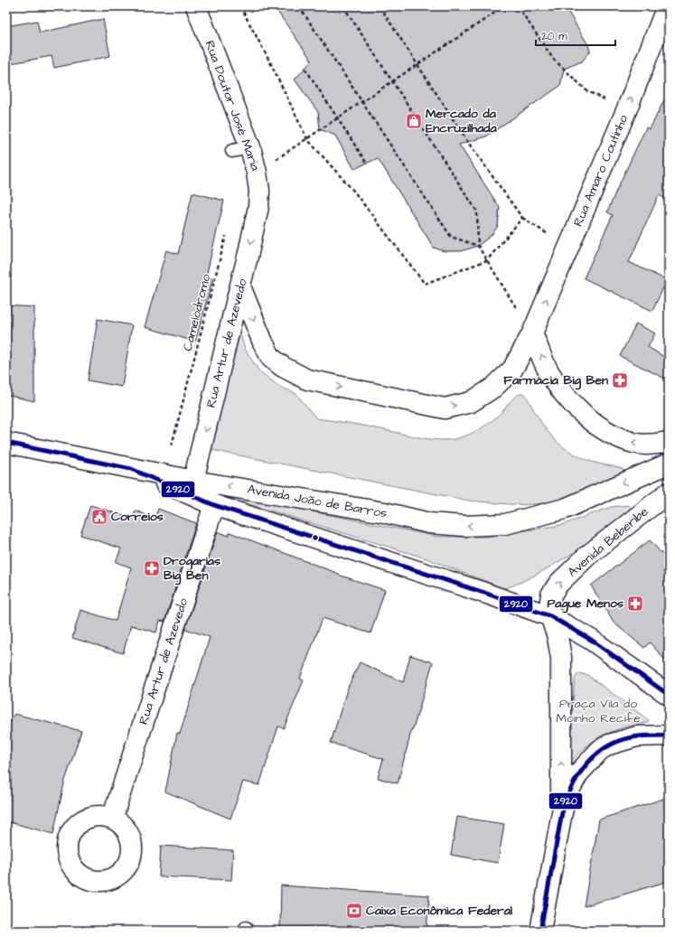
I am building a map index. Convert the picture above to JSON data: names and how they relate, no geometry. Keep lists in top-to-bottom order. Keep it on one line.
{"streets":{"street":["Rua Doutor José Maria","Rua Amaro Coutinho","Rua Artur de Azevedo","Avenida João de Barros","Avenida Beberibe"],"path":["Camelódromo"]},"crossings":[["Rua Doutor José Maria","Rua Artur de Azevedo"],["Rua Amaro Coutinho","Rua Artur de Azevedo"],["Rua Artur de Azevedo","Avenida João de Barros"],["Avenida João de Barros","Avenida Beberibe"]],"one_way":["Rua Artur de Azevedo","Avenida Beberibe"],"parks":["Praça Vila do Moinho Recife"],"places":{"shop":["Mercado da Encruzilhada"],"pharmacy":["Farmácia Big Ben","Drogarias Big Ben","Pague Menos"],"public building":["Correios"],"bank":["Caixa Econômica Federal"]},"lines":["transit line 2920"],"scale_bar":"20 m"}
